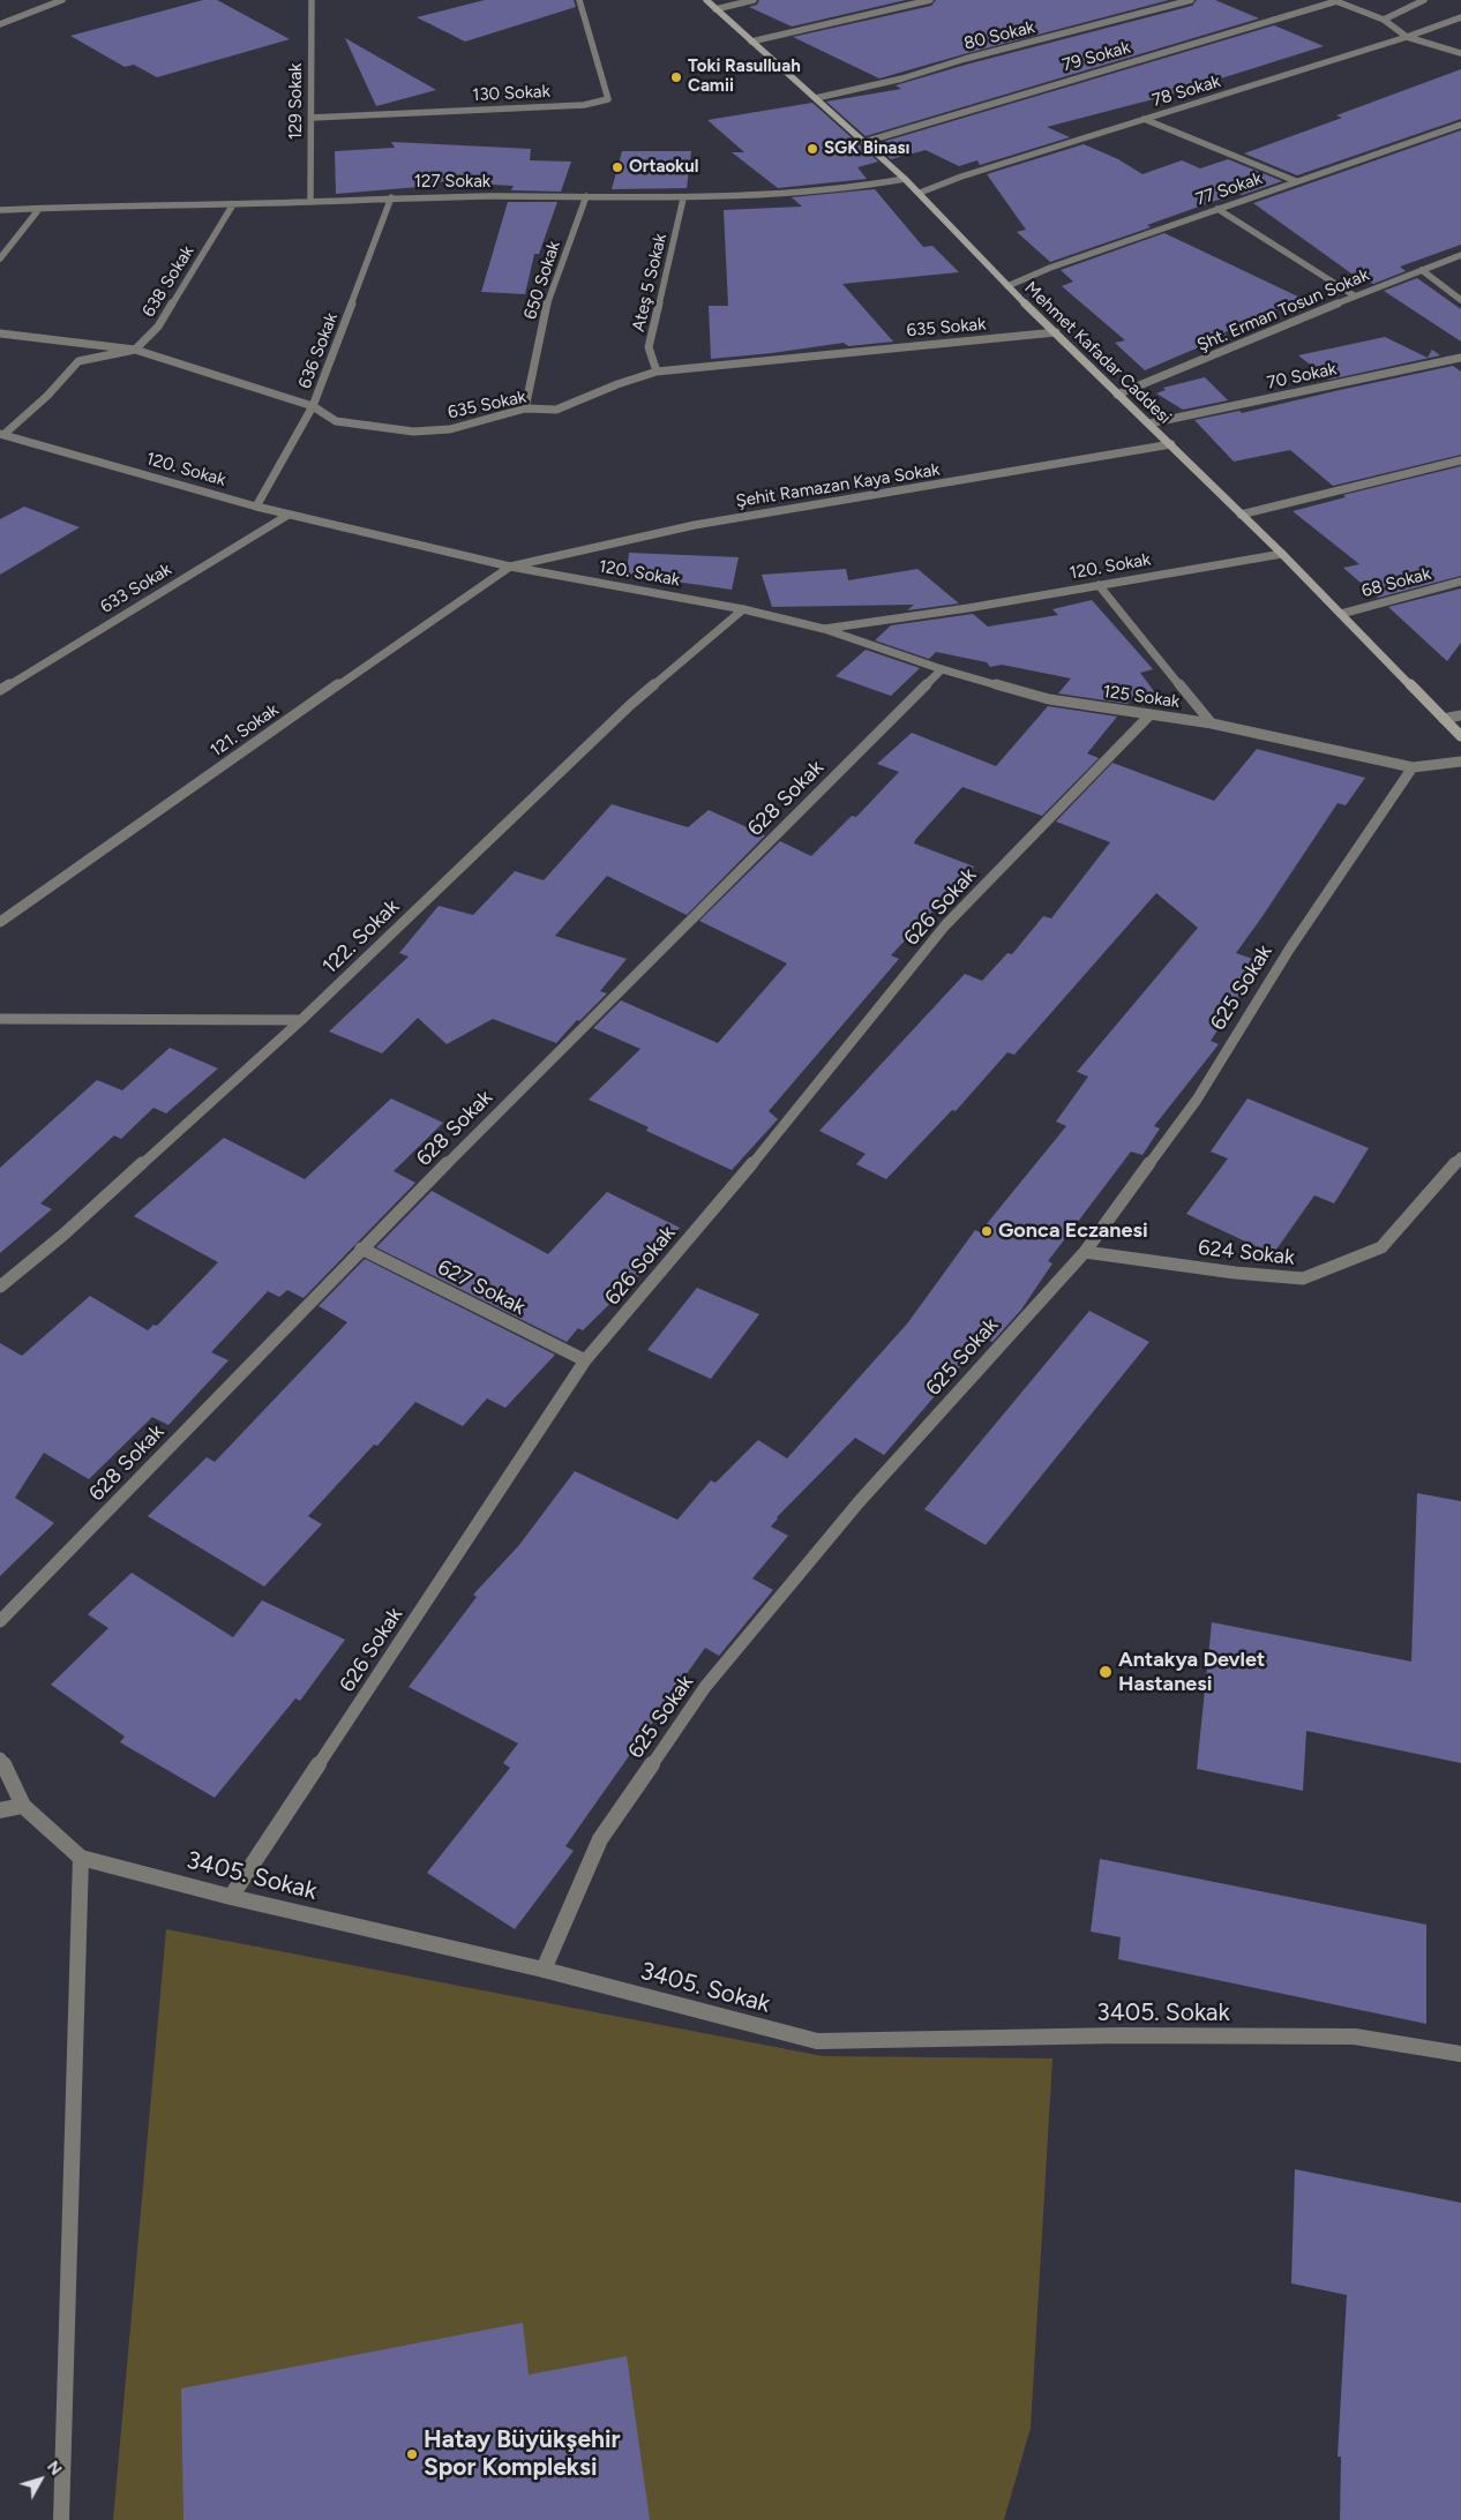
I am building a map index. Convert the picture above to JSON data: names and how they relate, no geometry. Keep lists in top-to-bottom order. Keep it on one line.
{"streets":{"main road":["Mehmet Kafadar Caddesi"],"street":["80 Sokak","79 Sokak","78 Sokak","130 Sokak","129 Sokak","127 Sokak","77 Sokak","650 Sokak","638 Sokak","Ateş 5 Sokak","Şht. Erman Tosun Sokak","635 Sokak","636 Sokak","70 Sokak","120. Sokak","Şehit Ramazan Kaya Sokak","68 Sokak","633 Sokak","125 Sokak","121. Sokak","628 Sokak","626 Sokak","122. Sokak","625 Sokak","624 Sokak","627 Sokak","3405. Sokak"]},"crossings":[["80 Sokak","Mehmet Kafadar Caddesi"],["79 Sokak","Mehmet Kafadar Caddesi"],["78 Sokak","Mehmet Kafadar Caddesi"],["130 Sokak","129 Sokak"],["129 Sokak","127 Sokak"],["127 Sokak","650 Sokak"],["127 Sokak","638 Sokak"],["127 Sokak","Ateş 5 Sokak"],["127 Sokak","636 Sokak"],["127 Sokak","Mehmet Kafadar Caddesi"],["77 Sokak","Mehmet Kafadar Caddesi"],["650 Sokak","635 Sokak"],["638 Sokak","635 Sokak"],["Ateş 5 Sokak","635 Sokak"],["Şht. Erman Tosun Sokak","Mehmet Kafadar Caddesi"],["635 Sokak","636 Sokak"],["635 Sokak","Mehmet Kafadar Caddesi"],["636 Sokak","120. Sokak"],["Mehmet Kafadar Caddesi","70 Sokak"],["Mehmet Kafadar Caddesi","120. Sokak"],["Mehmet Kafadar Caddesi","Şehit Ramazan Kaya Sokak"],["Mehmet Kafadar Caddesi","68 Sokak"],["120. Sokak","Şehit Ramazan Kaya Sokak"],["120. Sokak","633 Sokak"],["120. Sokak","125 Sokak"],["120. Sokak","121. Sokak"],["120. Sokak","122. Sokak"],["Şehit Ramazan Kaya Sokak","121. Sokak"],["125 Sokak","628 Sokak"],["125 Sokak","626 Sokak"],["125 Sokak","625 Sokak"],["628 Sokak","627 Sokak"],["626 Sokak","627 Sokak"],["626 Sokak","3405. Sokak"],["625 Sokak","624 Sokak"],["625 Sokak","3405. Sokak"]],"places":["Toki Rasulluah Camii","SGK Binası","Ortaokul","Gonca Eczanesi","Antakya Devlet Hastanesi","Hatay Büyükşehir Spor Kompleksi"],"north":"top right"}
